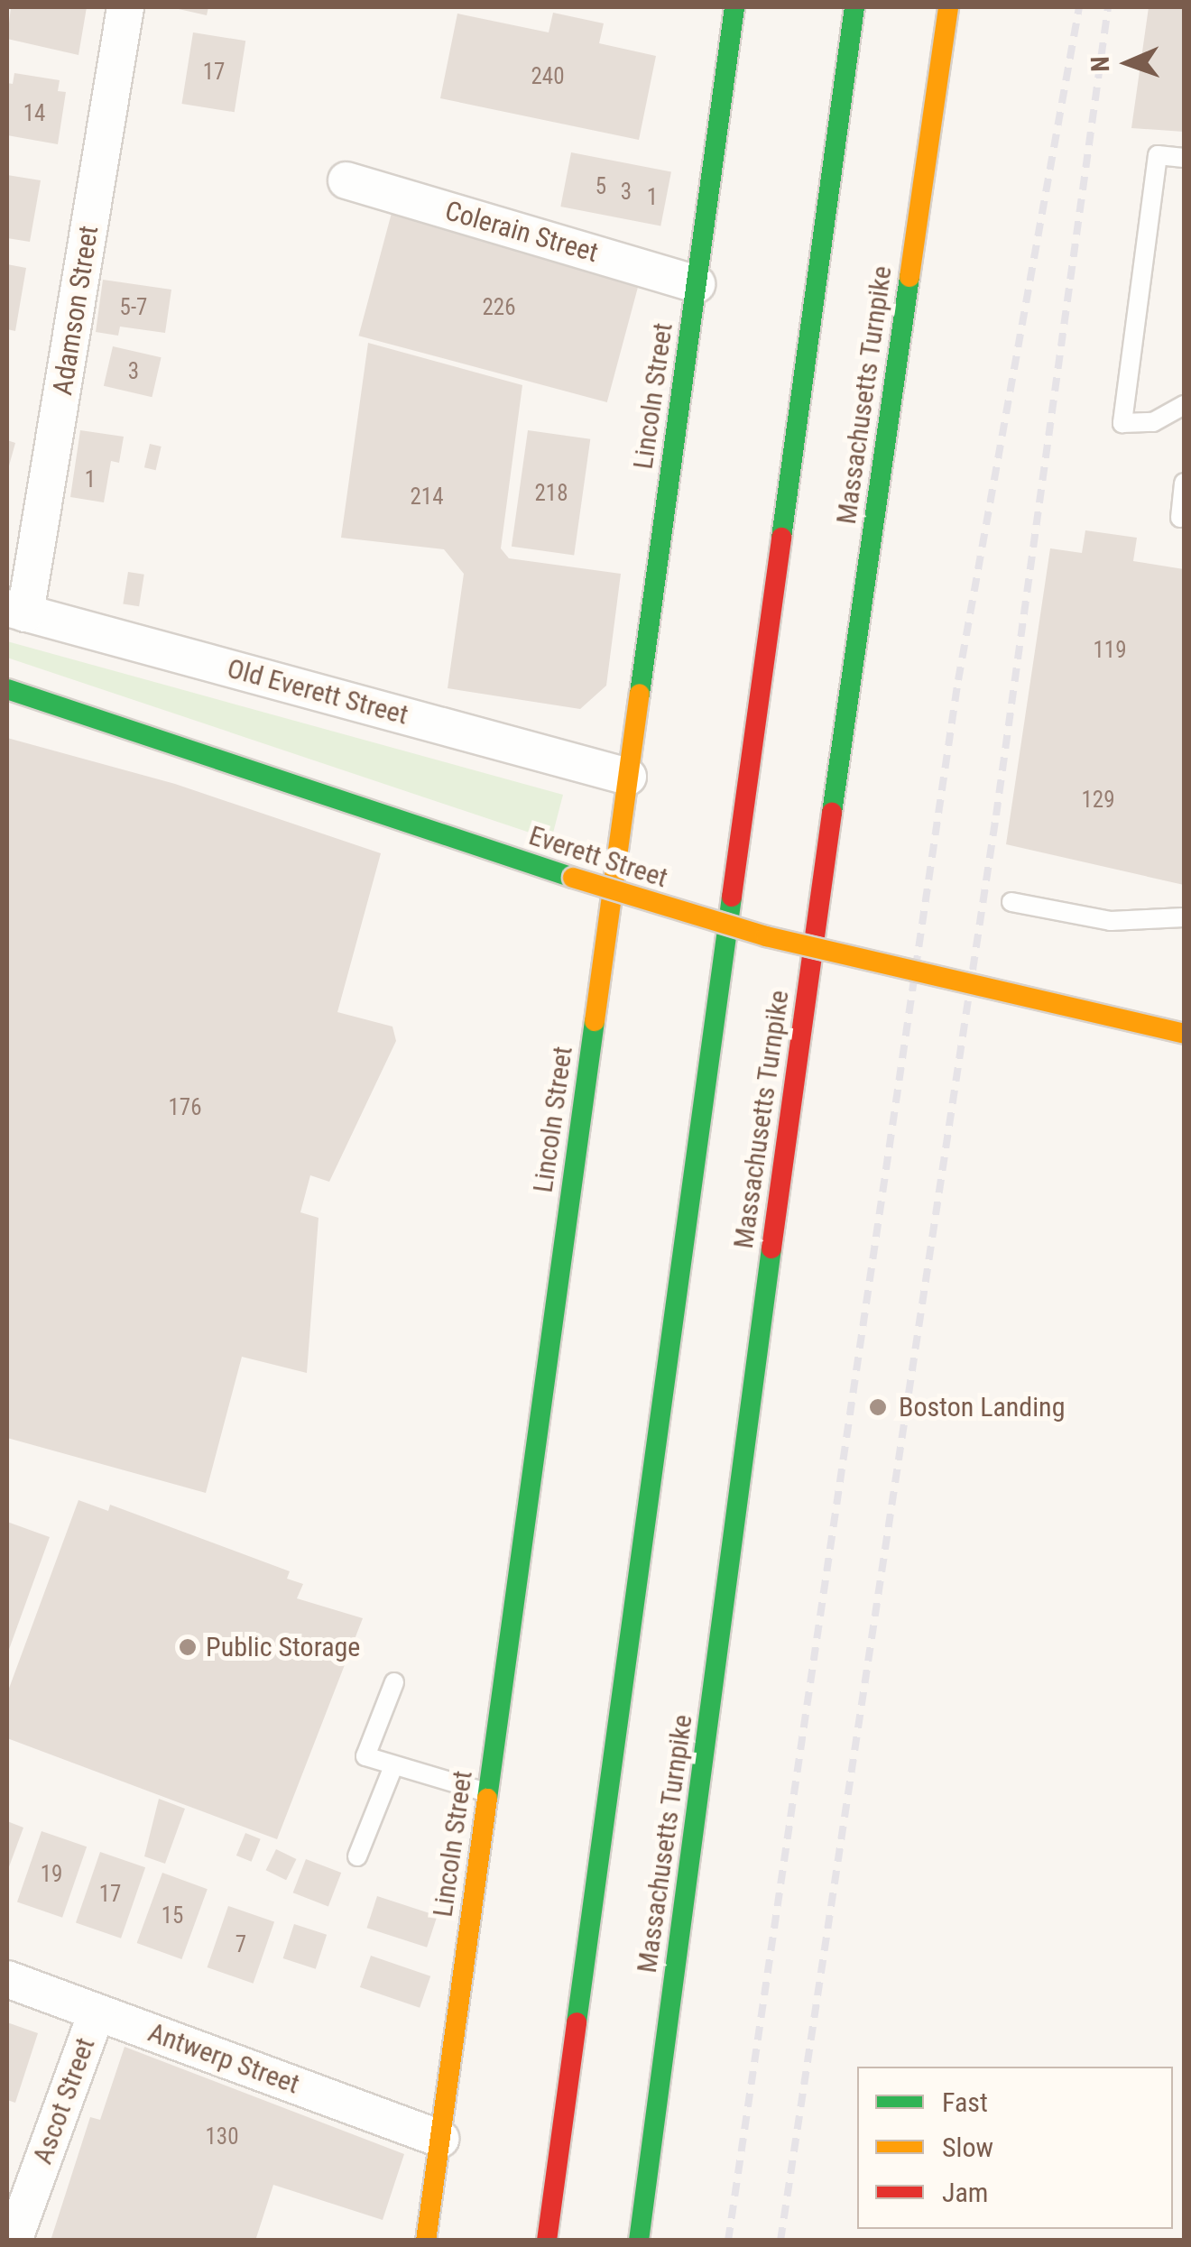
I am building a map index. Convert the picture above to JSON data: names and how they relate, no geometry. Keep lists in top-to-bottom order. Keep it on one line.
{"streets":{"main road":["Massachusetts Turnpike","Lincoln Street","Everett Street"],"street":["Colerain Street","Adamson Street","Old Everett Street","Antwerp Street","Ascot Street"]},"crossings":[["Colerain Street","Lincoln Street"],["Adamson Street","Old Everett Street"],["Lincoln Street","Old Everett Street"],["Lincoln Street","Antwerp Street"],["Antwerp Street","Ascot Street"]],"places":["Boston Landing","Public Storage"],"house_numbers":["17","240","14","5","3","1","5-7","226","3","1","218","214","119","129","176","19","17","15","7","130"],"legend":["Fast","Slow","Jam"],"north":"left"}
